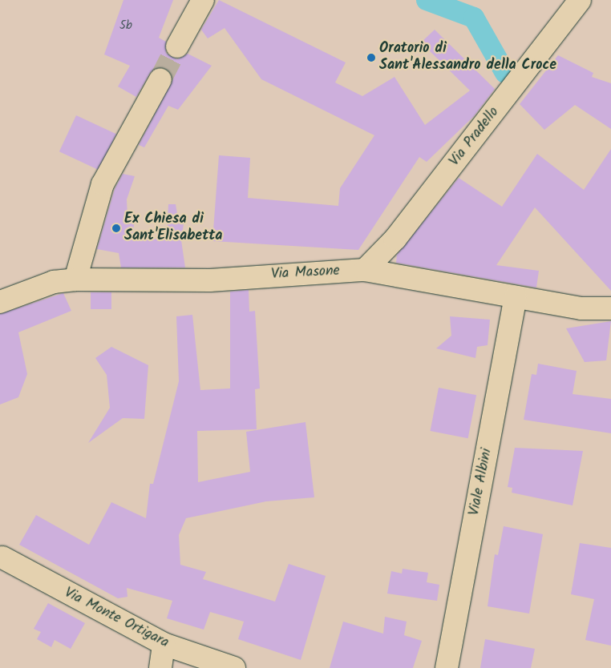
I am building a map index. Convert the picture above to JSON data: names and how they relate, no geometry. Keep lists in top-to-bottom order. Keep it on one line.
{"streets":{"street":["Via Pradello","Via Masone","Viale Albini","Via Monte Ortigara"]},"crossings":[["Via Pradello","Via Masone"],["Via Masone","Viale Albini"]],"places":["Oratorio di Sant'Alessandro della Croce","Ex Chiesa di Sant'Elisabetta"],"house_numbers":["5b"]}
